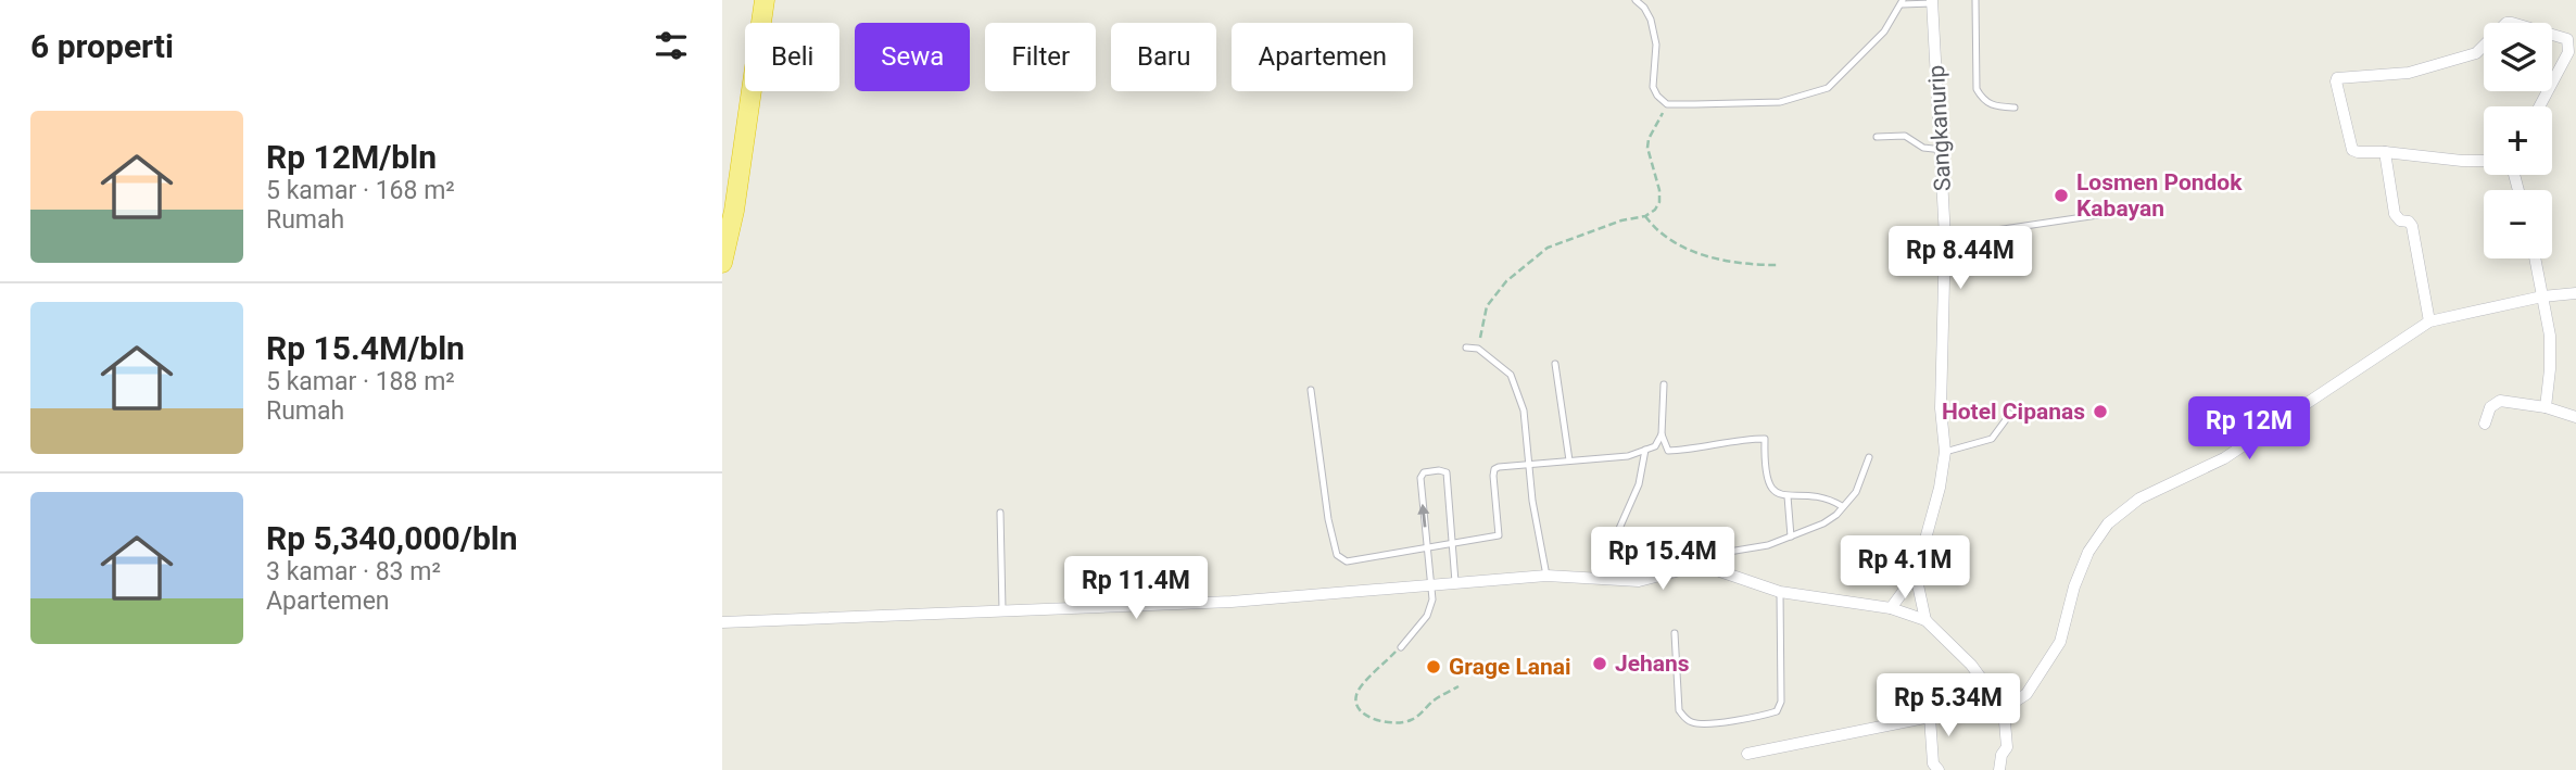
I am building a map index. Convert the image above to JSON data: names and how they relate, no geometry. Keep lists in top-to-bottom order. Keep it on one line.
{"streets":{"street":["Sangkanurip"]},"places":["Losmen Pondok Kabayan","Hotel Cipanas","Jehans","Grage Lanai"],"page":{"heading":"6 properti","map_buttons":["+","−"],"chip":["Beli","Sewa","Filter","Baru","Apartemen"],"list":[{"name":"Rp 12M/bln","note":"5 kamar · 168 m² · Rumah"},{"name":"Rp 15.4M/bln","note":"5 kamar · 188 m² · Rumah"},{"name":"Rp 5,340,000/bln","note":"3 kamar · 83 m² · Apartemen"}],"price":["Rp 8.44M","Rp 12M","Rp 15.4M","Rp 4.1M","Rp 11.4M","Rp 5.34M"]}}
